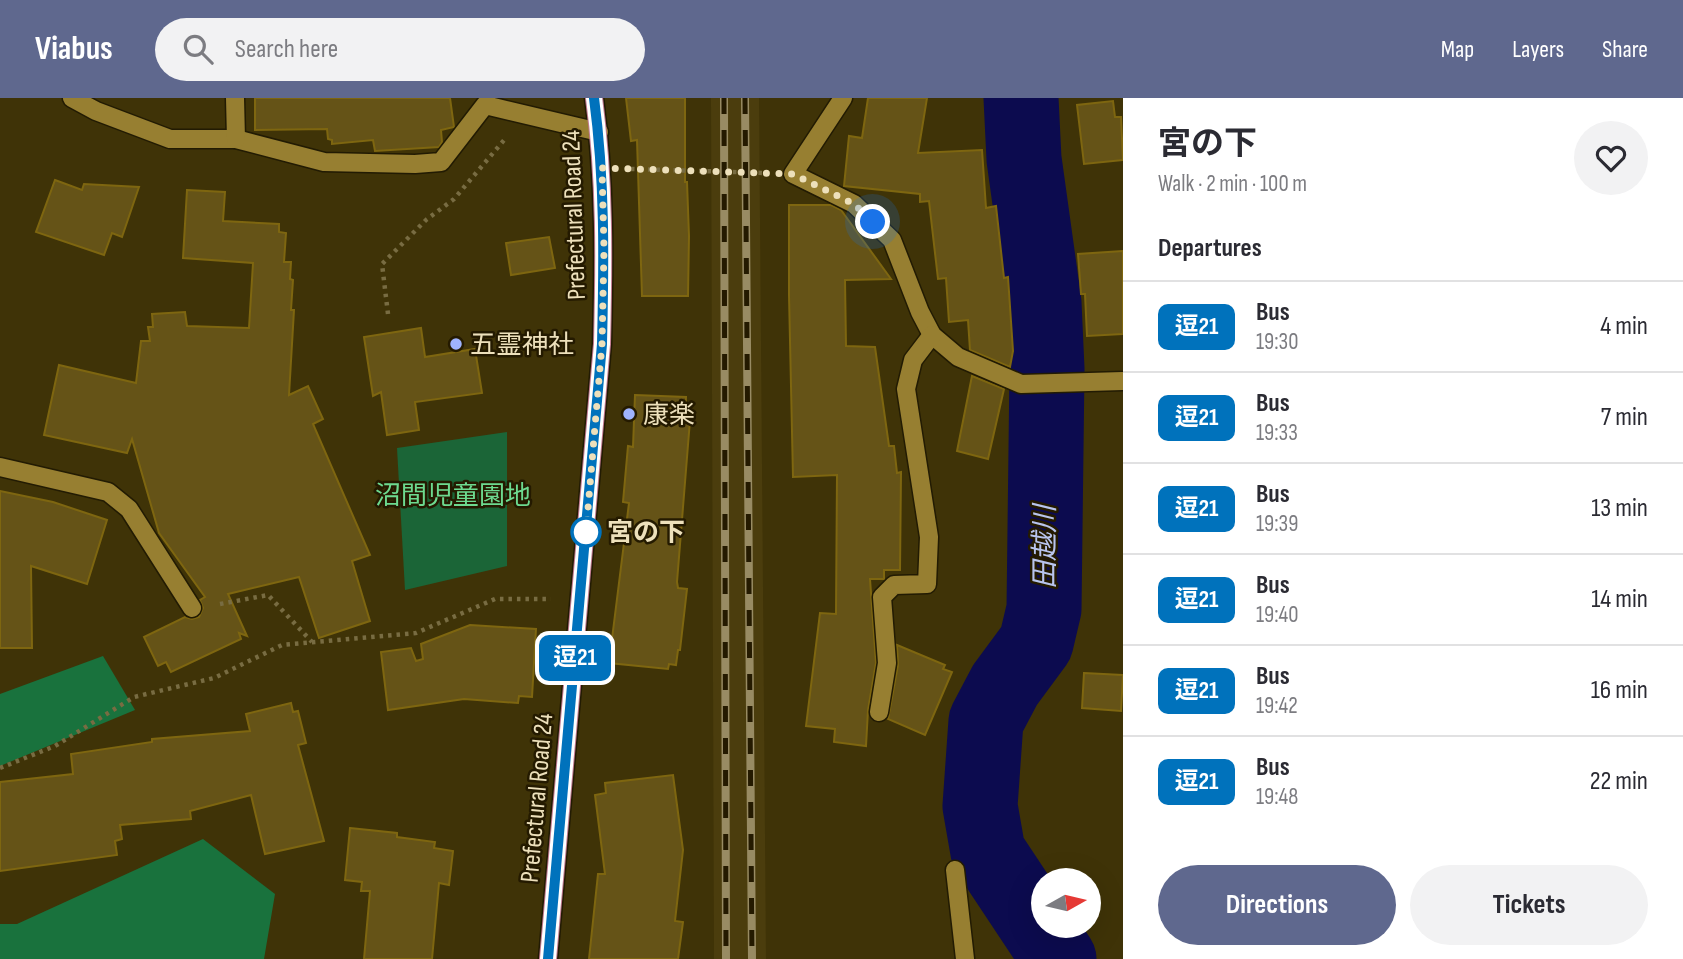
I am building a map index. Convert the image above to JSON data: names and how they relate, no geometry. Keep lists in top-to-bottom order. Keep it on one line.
{"streets":{"main road":["Prefectural Road 24"]},"water":["田越川"],"parks":["沼間児童園地"],"places":["五霊神社","康楽","宮の下"],"lines":["bus line 逗21"],"north":"right","page":{"header":"Viabus","search":"Search here","nav":["Map","Layers","Share"],"on_map":"逗21","heading":[["宮の下","Walk · 2 min · 100 m"],"Departures"],"list":[{"mark":"逗21","name":"Bus","note":"19:30","value":"4 min"},{"mark":"逗21","name":"Bus","note":"19:33","value":"7 min"},{"mark":"逗21","name":"Bus","note":"19:39","value":"13 min"},{"mark":"逗21","name":"Bus","note":"19:40","value":"14 min"},{"mark":"逗21","name":"Bus","note":"19:42","value":"16 min"},{"mark":"逗21","name":"Bus","note":"19:48","value":"22 min"}],"buttons":["Directions","Tickets"]}}
